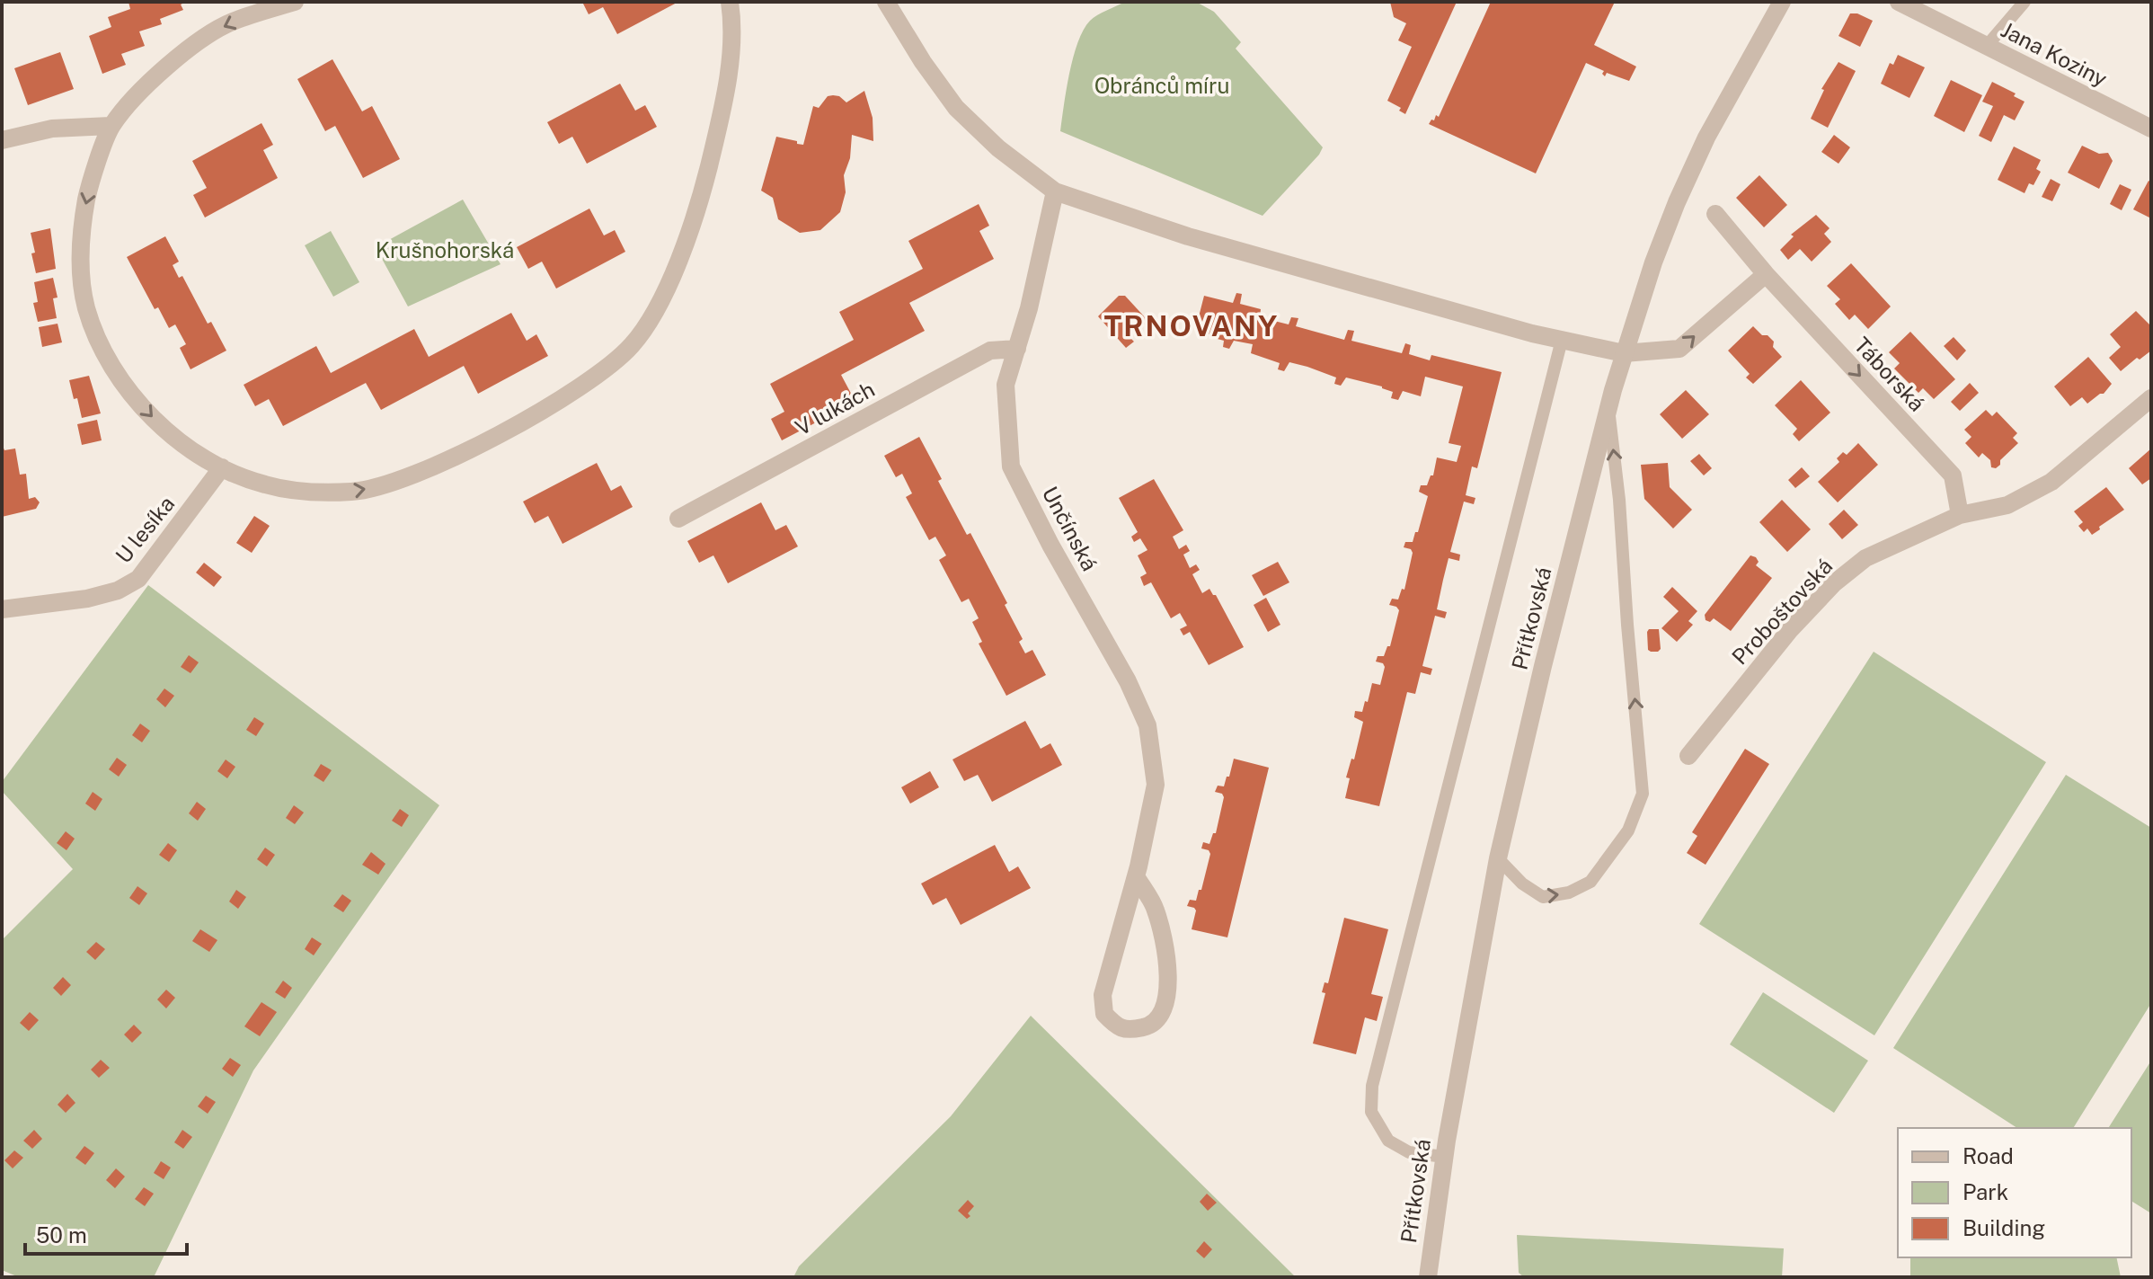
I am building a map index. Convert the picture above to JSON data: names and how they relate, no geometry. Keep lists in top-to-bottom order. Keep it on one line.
{"streets":{"street":["Jana Koziny","Táborská","V lukách","Unčínská","U lesíka","Proboštovská","Přítkovská"]},"crossings":[["Táborská","Proboštovská"],["V lukách","Unčínská"]],"one_way":["Táborská"],"districts":["TRNOVANY"],"parks":["Obránců míru","Krušnohorská"],"legend":["Road","Park","Building"],"scale_bar":"50 m"}
